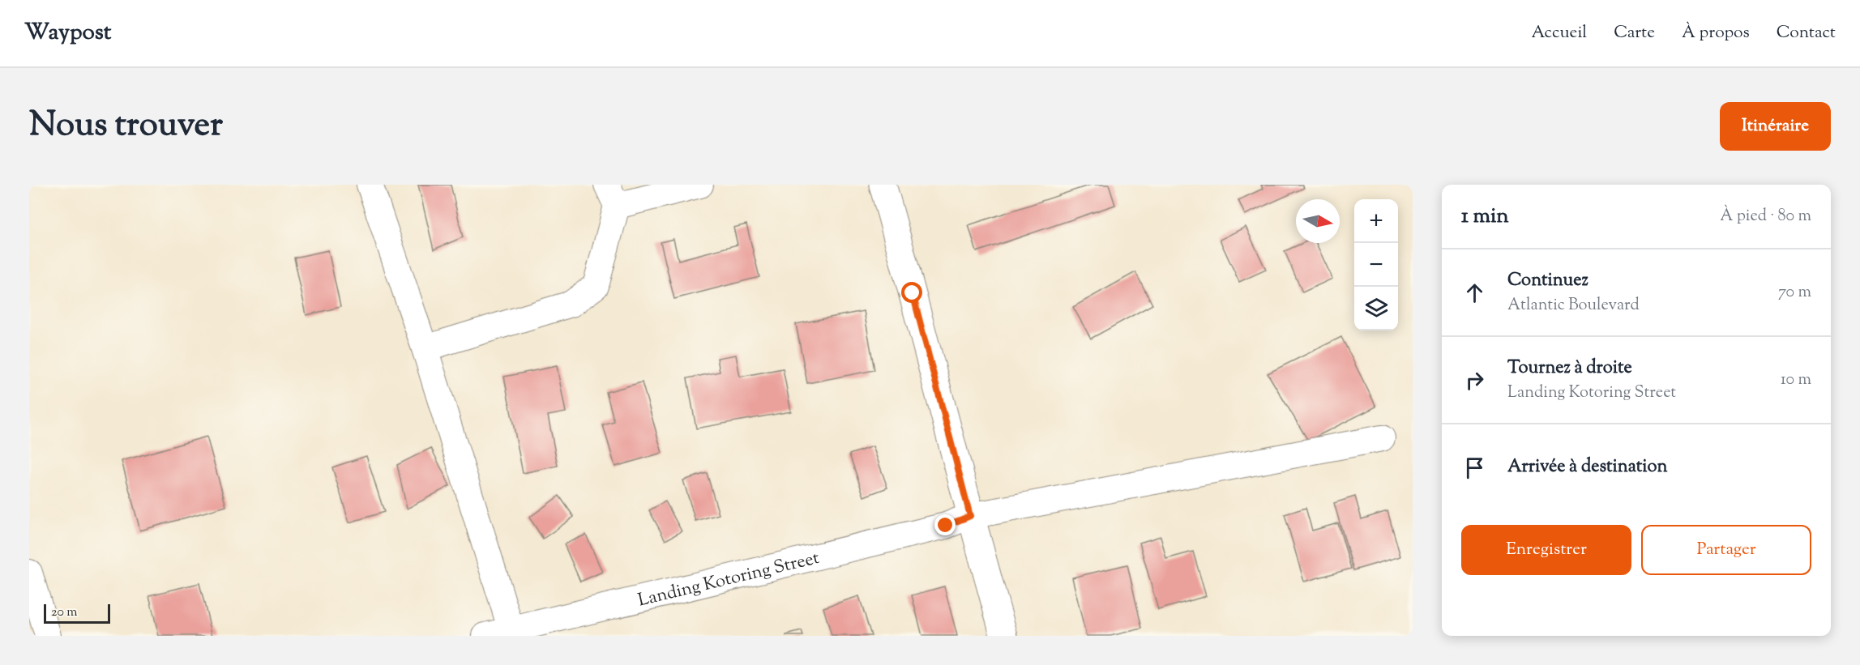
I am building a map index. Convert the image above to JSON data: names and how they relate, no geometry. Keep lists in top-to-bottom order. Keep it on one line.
{"streets":{"street":["Landing Kotoring Street"]},"scale_bar":"20 m","north":"right","page":{"header":"Waypost","nav":["Accueil","Carte","À propos","Contact"],"title":"Nous trouver","buttons":["Itinéraire",["Enregistrer","Partager"]],"heading":["1 min","À pied · 80 m"],"map_buttons":["+","−"],"list":[["Continuez","Atlantic Boulevard","70 m"],["Tournez à droite","Landing Kotoring Street","10 m"],"Arrivée à destination"],"scale":"20 m"}}
